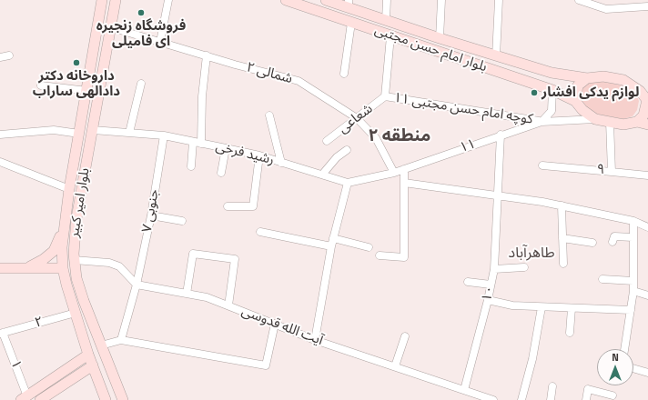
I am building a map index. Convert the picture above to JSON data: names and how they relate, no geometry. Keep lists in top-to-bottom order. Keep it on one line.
{"streets":{"main road":["بلوار امام حسن مجتبی","بلوار امیر کبیر"],"street":["۲ شمالی","کوچه امام حسن مجتبی ۱۱","شعاعی","۱۱","رشید فرخی","۹","۷ جنوبی","۱۰","۲","آیت الله قدوسی","۱"]},"crossings":[["بلوار امام حسن مجتبی","۱۱"],["بلوار امام حسن مجتبی","۹"],["۲ شمالی","شعاعی"],["۲ شمالی","۱۱"],["۲ شمالی","رشید فرخی"],["۲ شمالی","بلوار امیر کبیر"],["کوچه امام حسن مجتبی ۱۱","شعاعی"],["کوچه امام حسن مجتبی ۱۱","۱۱"],["۱۱","رشید فرخی"],["۱۱","۹"],["۱۱","۱۰"],["رشید فرخی","بلوار امیر کبیر"],["رشید فرخی","۷ جنوبی"],["بلوار امیر کبیر","۲"],["۷ جنوبی","آیت الله قدوسی"],["۱۰","آیت الله قدوسی"],["۲","۱"]],"districts":["منطقه ۲","طاهرآباد"],"places":["فروشگاه زنجیره ای فامیلی","داروخانه دکتر دادالهی ساراب","لوازم یدکی افشار"],"north":"top"}
